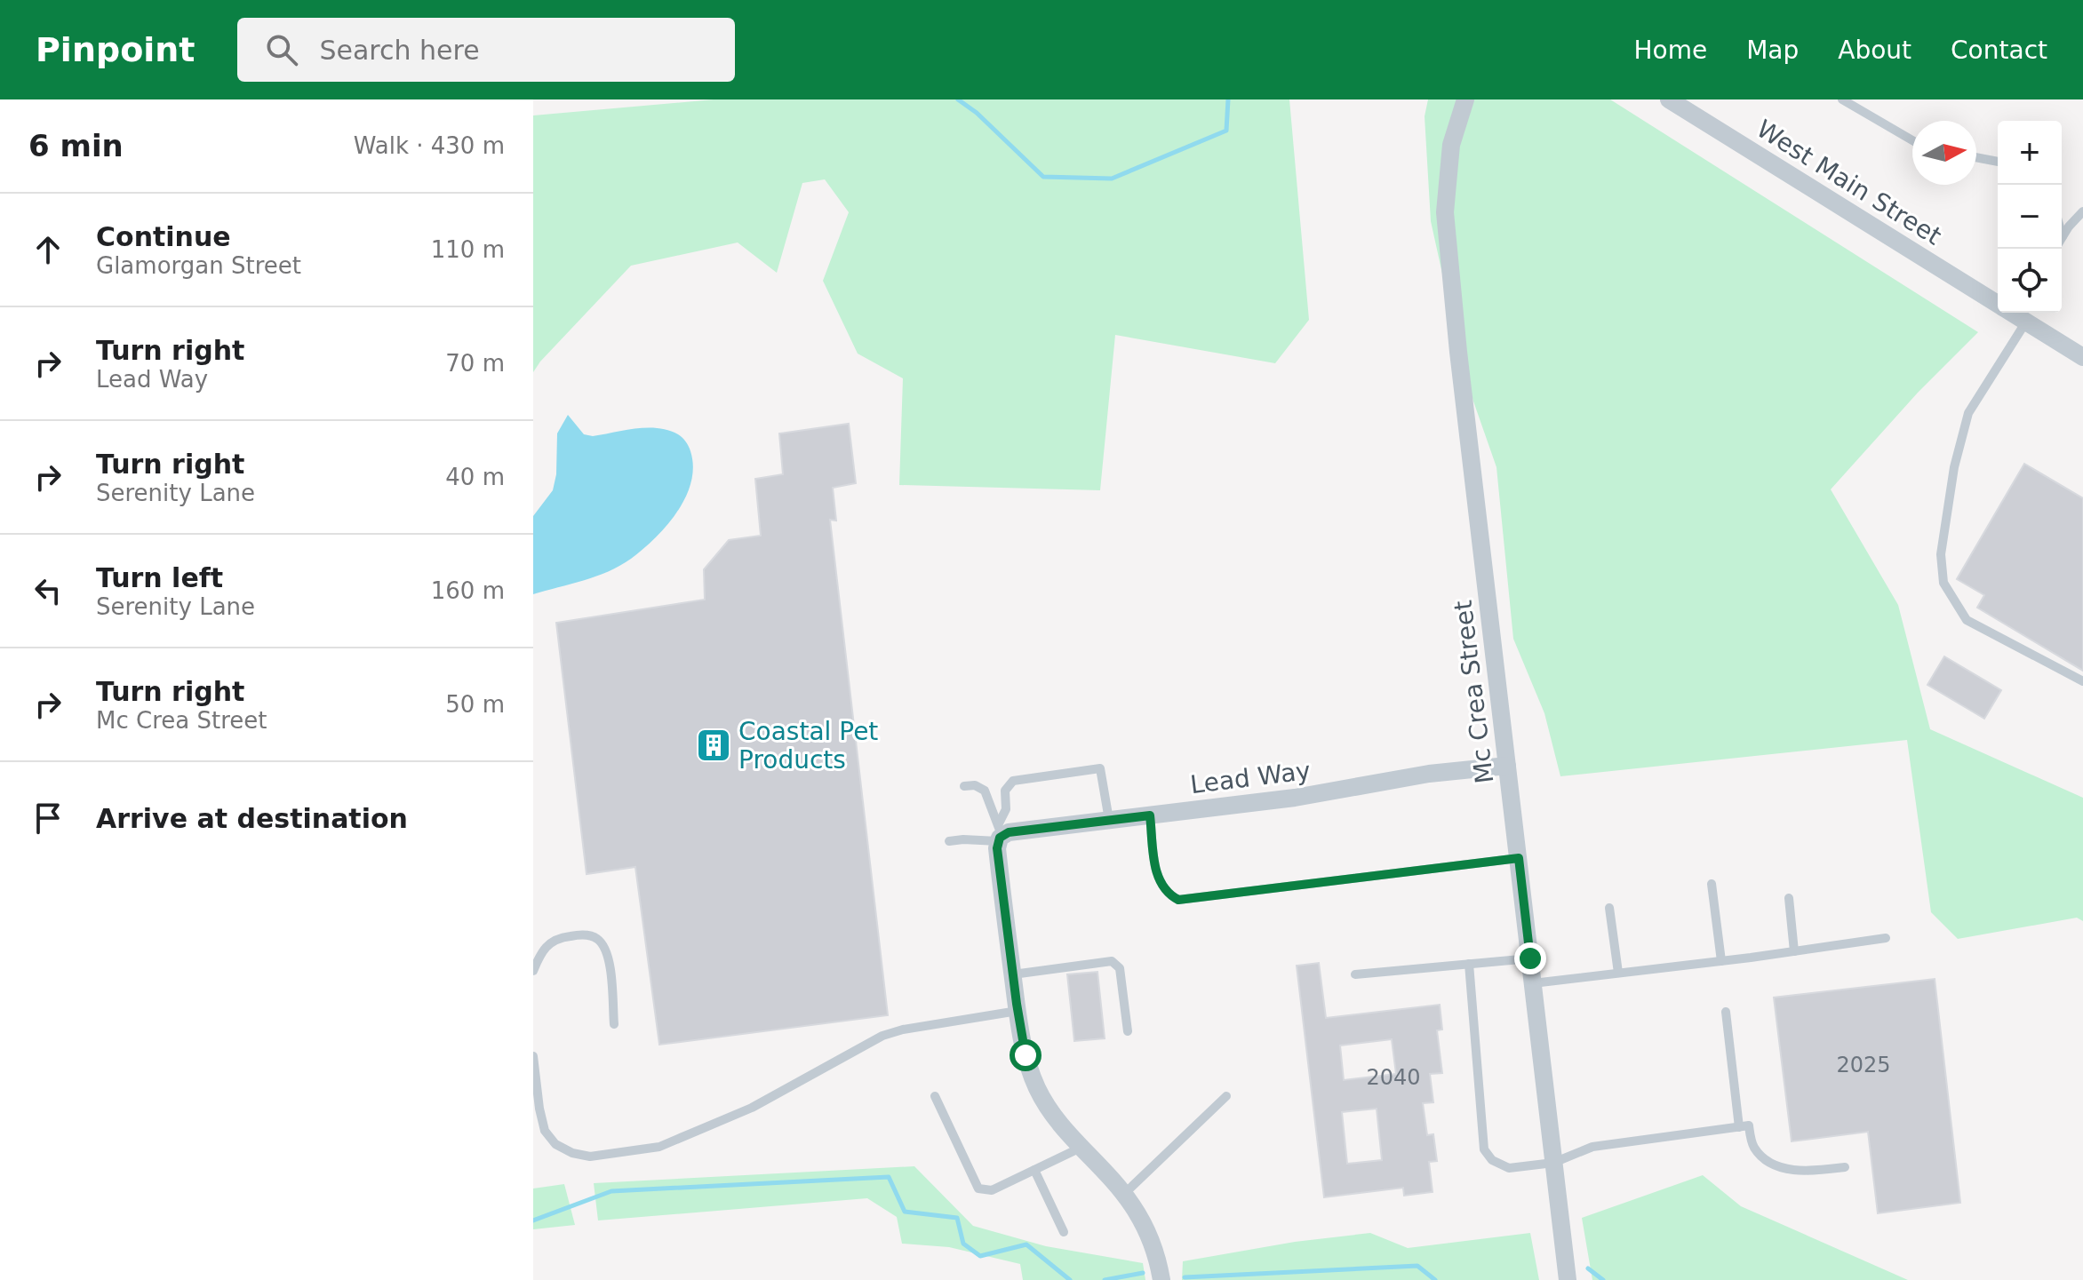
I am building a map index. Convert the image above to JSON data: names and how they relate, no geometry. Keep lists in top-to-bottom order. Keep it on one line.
{"streets":{"street":["West Main Street","Mc Crea Street","Lead Way"]},"crossings":[["Mc Crea Street","Lead Way"]],"places":{"building":["Coastal Pet Products"]},"house_numbers":["2025","2040"],"north":"right","page":{"header":"Pinpoint","search":"Search here","nav":["Home","Map","About","Contact"],"heading":["6 min","Walk · 430 m"],"map_buttons":["+","−"],"list":[["Continue","Glamorgan Street","110 m"],["Turn right","Lead Way","70 m"],["Turn right","Serenity Lane","40 m"],["Turn left","Serenity Lane","160 m"],["Turn right","Mc Crea Street","50 m"],"Arrive at destination"]}}
